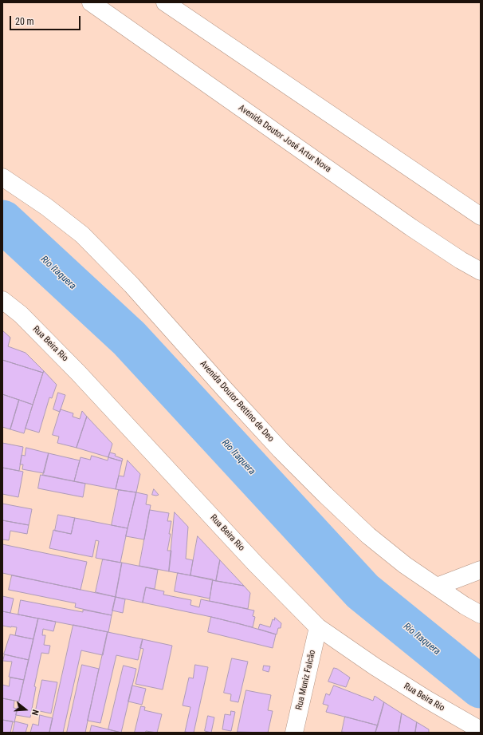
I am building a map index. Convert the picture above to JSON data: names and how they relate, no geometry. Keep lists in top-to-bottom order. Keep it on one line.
{"streets":{"street":["Avenida Doutor José Artur Nova","Rua Beira Rio","Avenida Doutor Bettino de Deo","Rua Muniz Falcão"]},"crossings":[["Rua Beira Rio","Rua Muniz Falcão"]],"water":["Rio Itaquera"],"scale_bar":"20 m","north":"right"}
